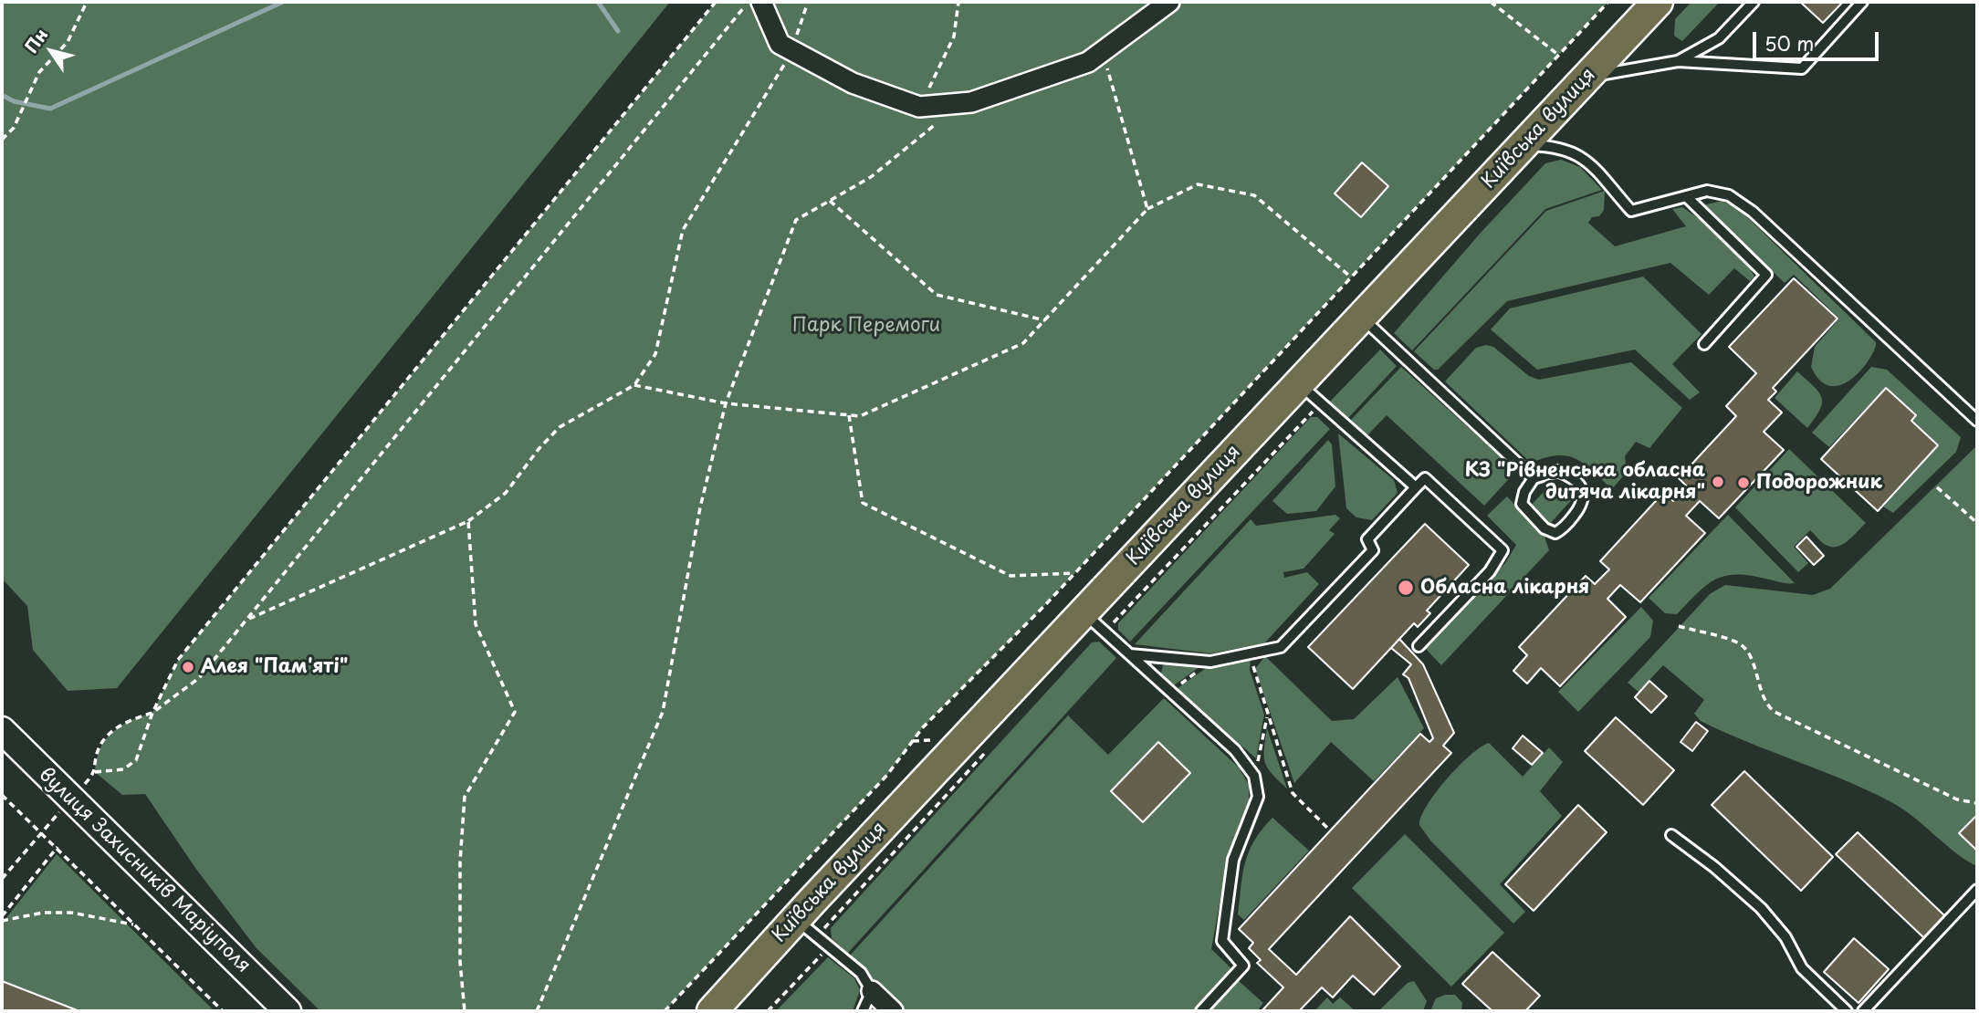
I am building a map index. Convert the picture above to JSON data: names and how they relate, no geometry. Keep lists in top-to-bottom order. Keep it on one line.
{"streets":{"main road":["Київська вулиця","вулиця Захисників Маріуполя"]},"parks":["Парк Перемоги"],"places":["КЗ \"Рівненська обласна дитяча лікарня\"","Подорожник","Обласна лікарня","Алея \"Пам'яті\""],"scale_bar":"50 m","north":"top left"}
